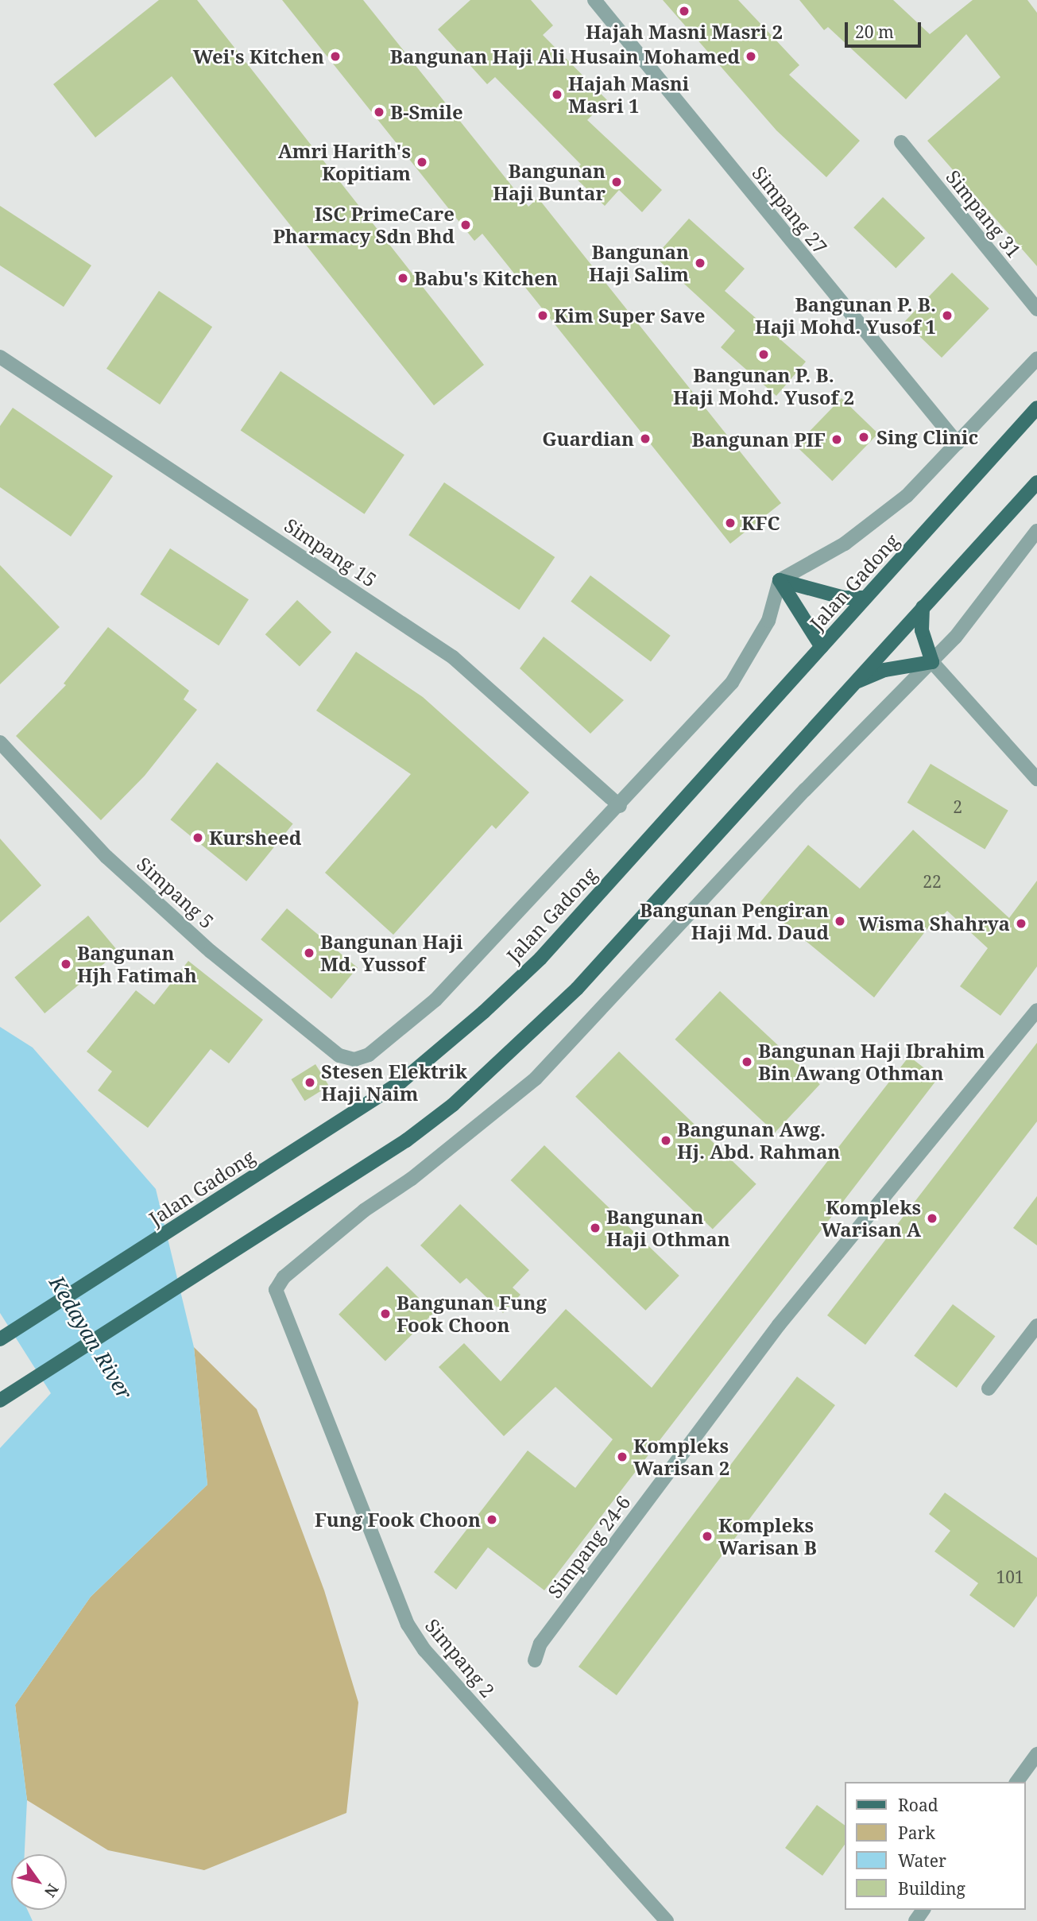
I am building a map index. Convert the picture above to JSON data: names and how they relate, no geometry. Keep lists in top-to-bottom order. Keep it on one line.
{"streets":{"main road":["Jalan Gadong"],"street":["Simpang 27","Simpang 31","Simpang 15","Simpang 5","Simpang 24-6","Simpang 2"]},"crossings":[["Simpang 15","Simpang 5"]],"water":["Kedayan River"],"places":["Hajah Masni Masri 2","Wei's Kitchen","Bangunan Haji Ali Husain Mohamed","Hajah Masni Masri 1","B-Smile","Amri Harith's Kopitiam","Bangunan Haji Buntar","ISC PrimeCare Pharmacy Sdn Bhd","Bangunan Haji Salim","Babu's Kitchen","Kim Super Save","Bangunan P. B. Haji Mohd. Yusof 1","Bangunan P. B. Haji Mohd. Yusof 2","Sing Clinic","Guardian","Bangunan PIF","KFC","Kursheed","Bangunan Pengiran Haji Md. Daud","Wisma Shahrya","Bangunan Haji Md. Yussof","Bangunan Hjh Fatimah","Bangunan Haji Ibrahim Bin Awang Othman","Stesen Elektrik Haji Naim","Bangunan Awg. Hj. Abd. Rahman","Kompleks Warisan A","Bangunan Haji Othman","Bangunan Fung Fook Choon","Kompleks Warisan 2","Fung Fook Choon","Kompleks Warisan B"],"house_numbers":["2","22","101"],"legend":["Road","Park","Water","Building"],"scale_bar":"20 m","north":"bottom right"}
